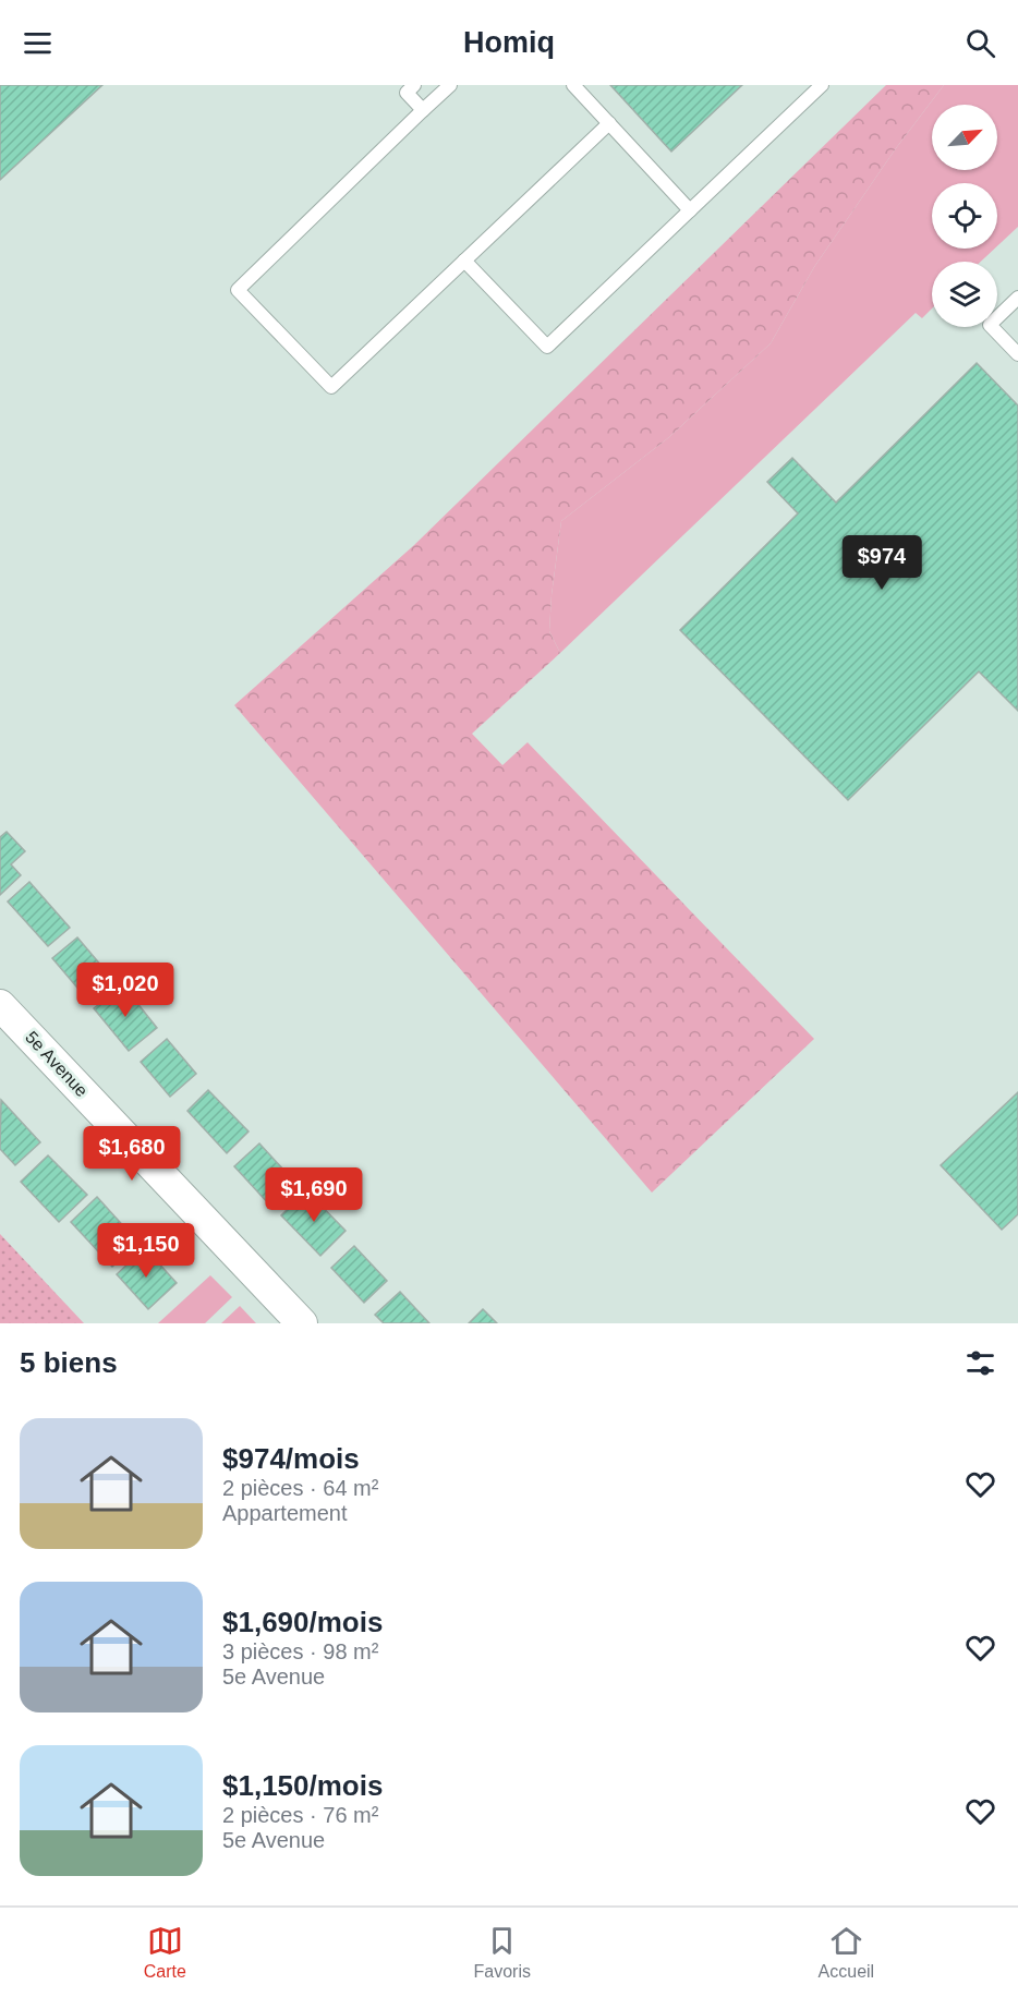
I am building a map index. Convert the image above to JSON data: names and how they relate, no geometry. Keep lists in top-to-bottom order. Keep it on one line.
{"streets":{"street":["5e Avenue"]},"north":"top right","page":{"header":"Homiq","price":["$974","$1,020","$1,680","$1,690","$1,150"],"heading":"5 biens","list":[{"name":"$974/mois","note":"2 pièces · 64 m² · Appartement"},{"name":"$1,690/mois","note":"3 pièces · 98 m² · 5e Avenue"},{"name":"$1,150/mois","note":"2 pièces · 76 m² · 5e Avenue"}],"tabs":["Carte","Favoris","Accueil"]}}
